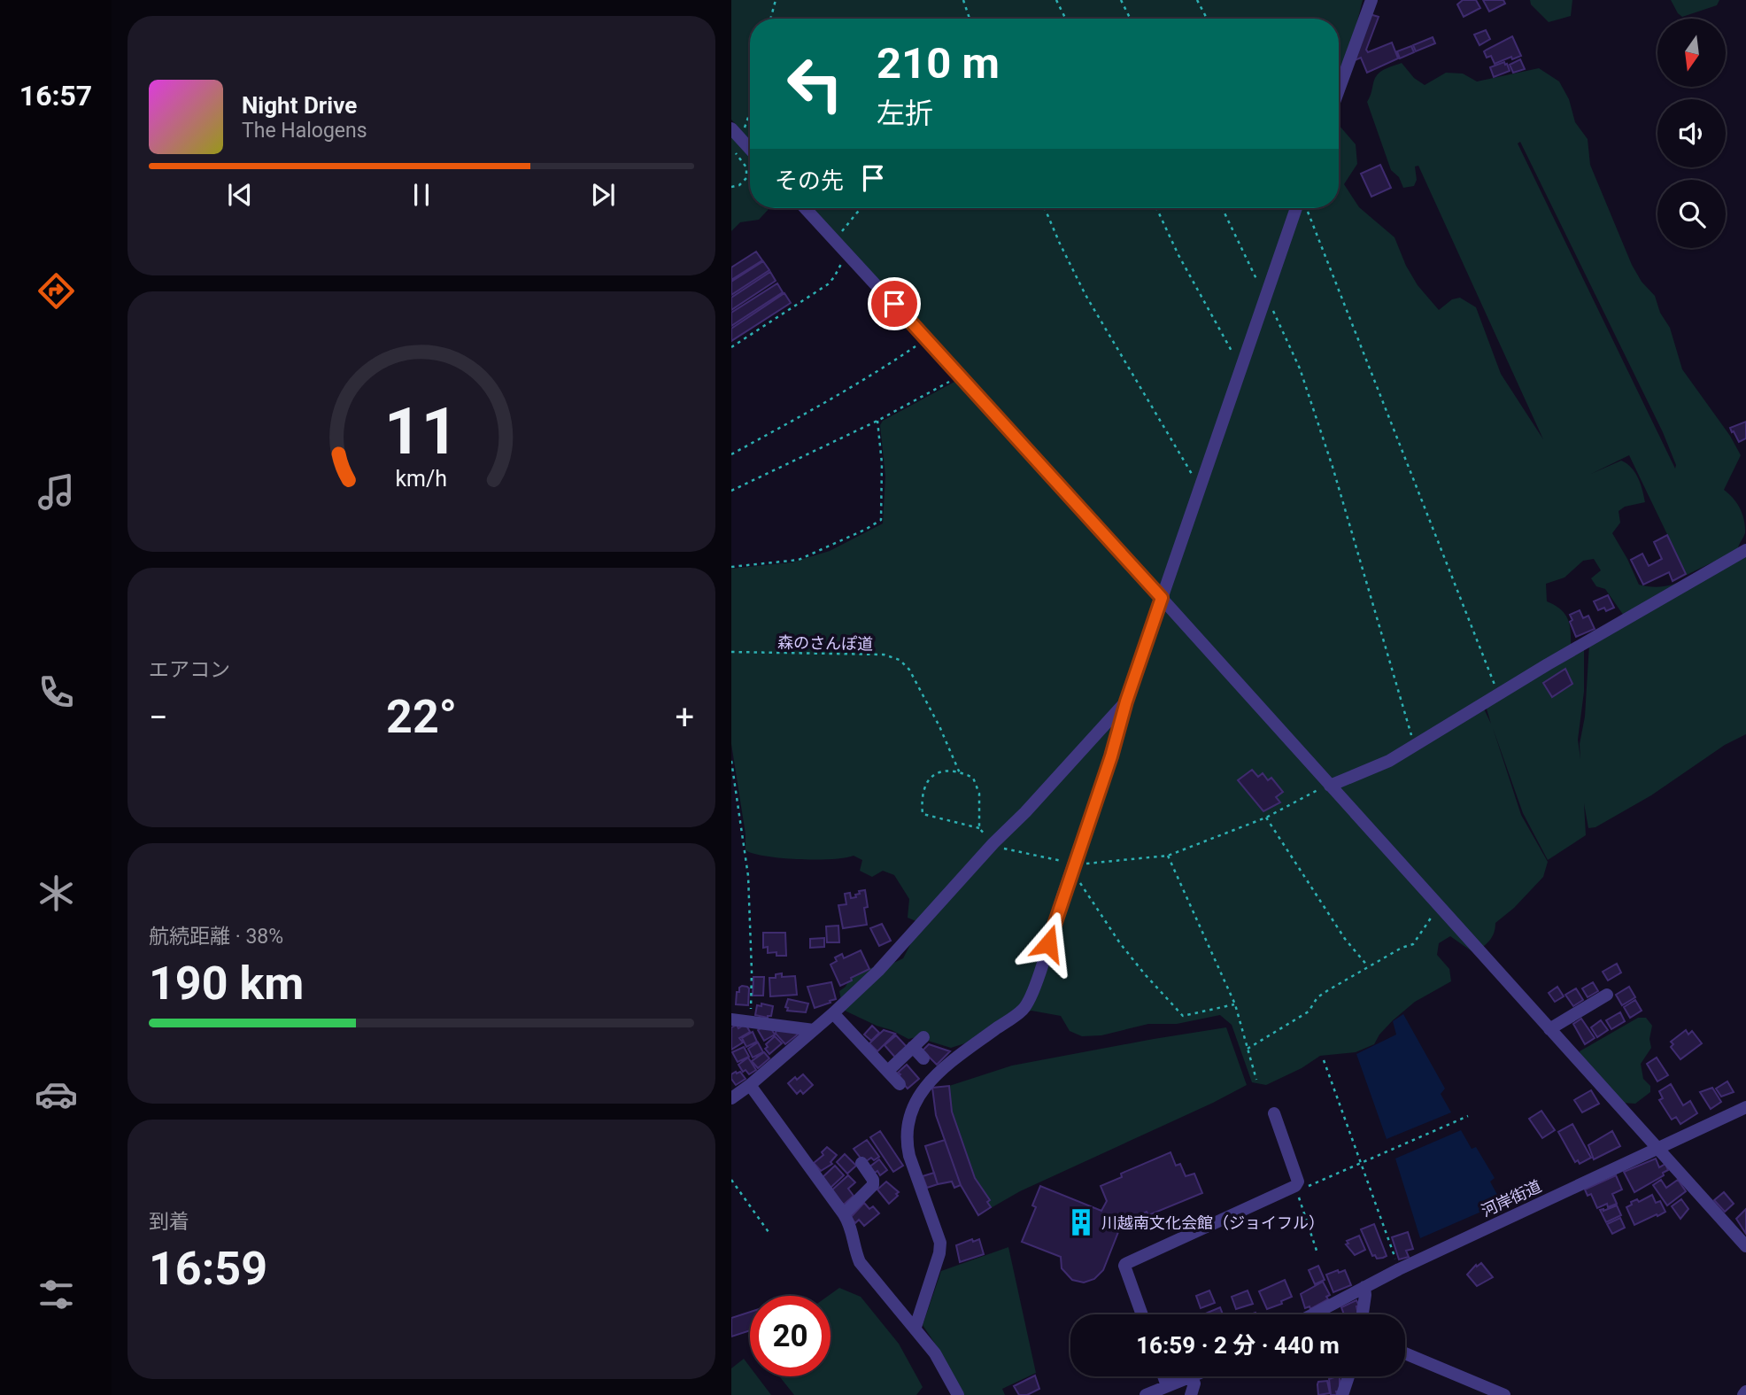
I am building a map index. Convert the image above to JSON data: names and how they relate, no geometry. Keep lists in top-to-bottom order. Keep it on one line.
{"streets":{"street":["河岸街道"],"path":["森のさんぽ道"]},"places":{"building":["川越南文化会館（ジョイフル）"]},"north":"bottom","page":{"tabs":"16:57","turn":["210 m","左折"],"song":["Night Drive","The Halogens"],"then":"その先","tile":["エアコン",["航続距離 · 38%","190 km"],["到着","16:59"]],"heat":["−","22°","+"],"limit":"20","trip":"16:59 · 2 分 · 440 m","gauge":["11","km/h"]}}
